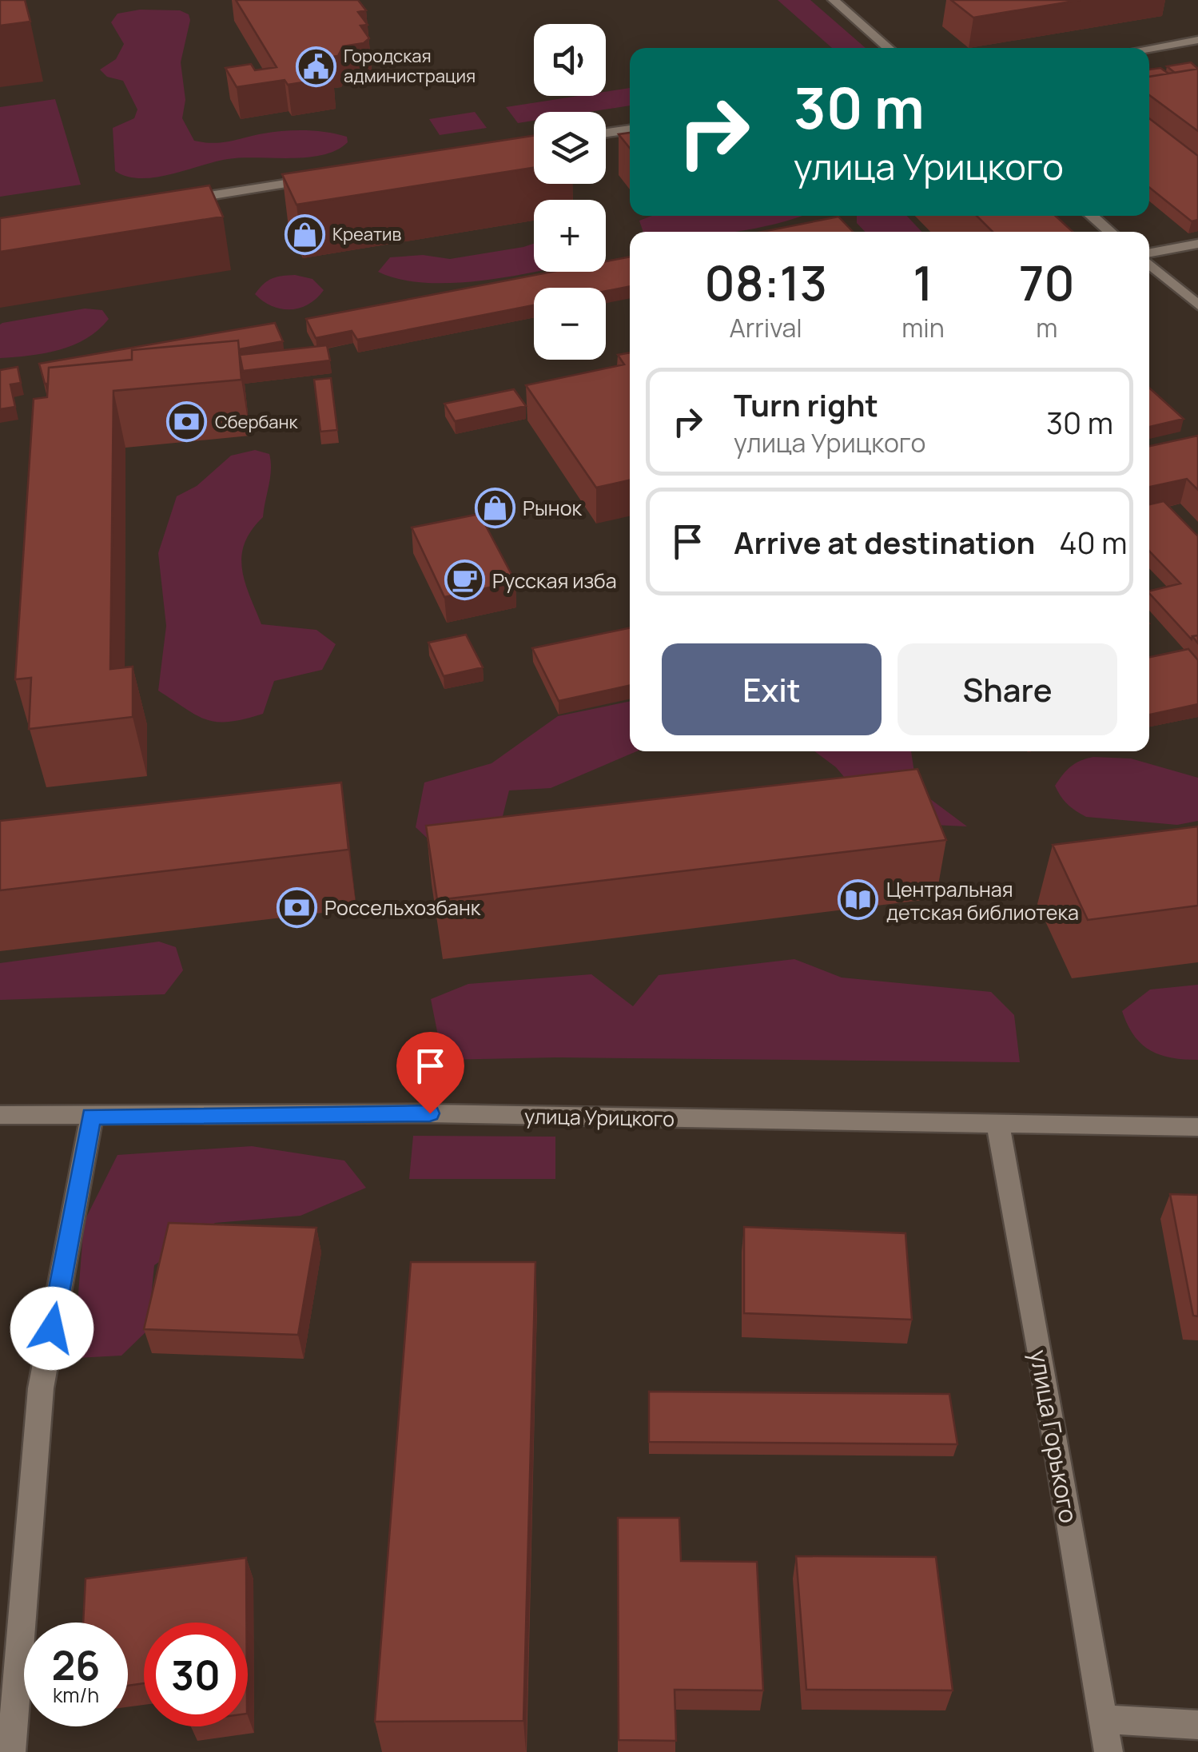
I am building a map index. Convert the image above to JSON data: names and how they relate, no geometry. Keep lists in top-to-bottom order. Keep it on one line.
{"streets":{"street":["улица Урицкого","улица Горького"]},"crossings":[["улица Урицкого","улица Горького"]],"places":{"public building":["Городская администрация"],"shop":["Креатив","Рынок"],"bank":["Сбербанк","Россельхозбанк"],"cafe":["Русская изба"],"library":["Центральная детская библиотека"]},"page":{"map_buttons":["+","−"],"turn":["30 m","улица Урицкого"],"eta":["08:13","Arrival","1","min","70","m"],"list":[{"name":"Turn right","note":"улица Урицкого","value":"30 m"},{"name":"Arrive at destination","value":"40 m"}],"buttons":["Exit","Share"],"speed":"26 km/h","limit":"30"}}
